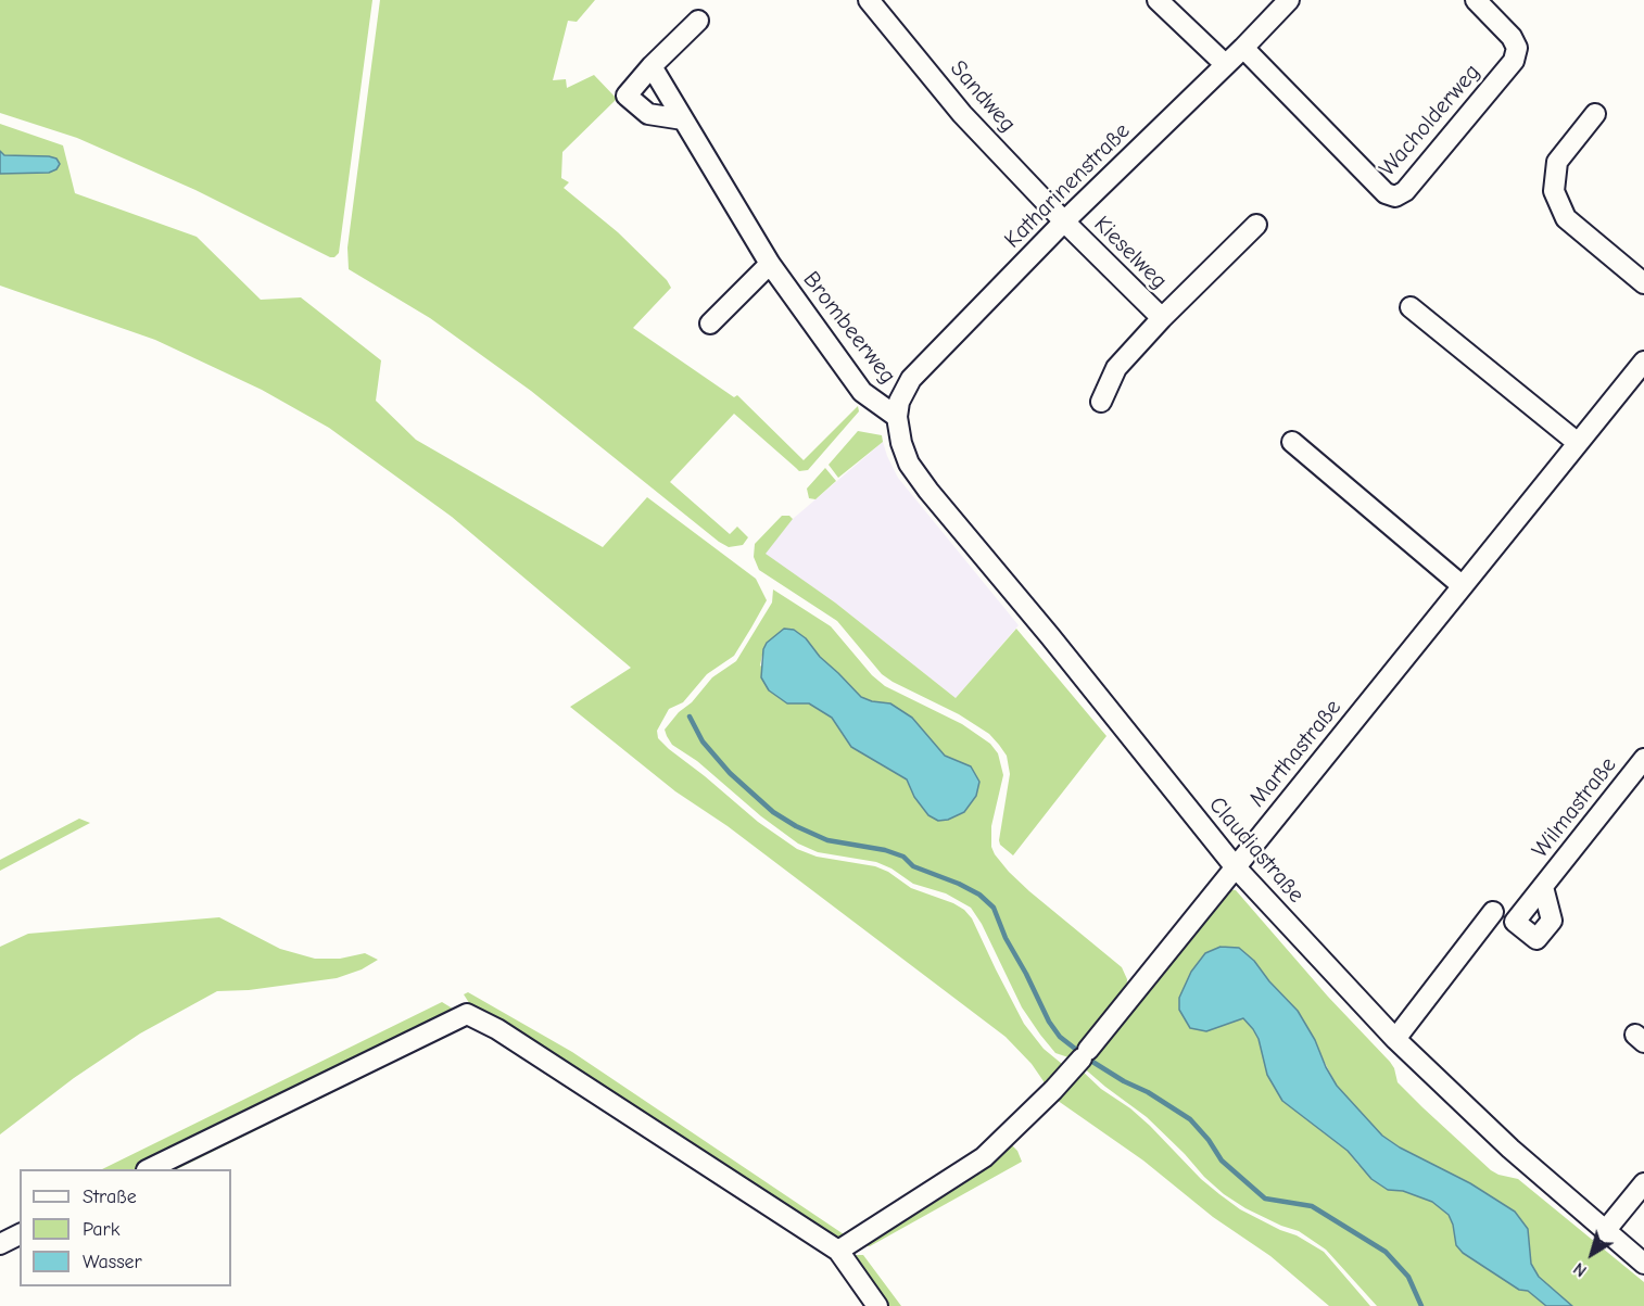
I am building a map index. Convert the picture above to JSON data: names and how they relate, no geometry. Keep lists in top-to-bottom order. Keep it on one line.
{"streets":{"street":["Sandweg","Wacholderweg","Katharinenstraße","Kieselweg","Brombeerweg","Marthastraße","Wilmastraße","Claudiastraße"]},"crossings":[["Sandweg","Katharinenstraße"],["Sandweg","Kieselweg"],["Wacholderweg","Katharinenstraße"],["Katharinenstraße","Kieselweg"],["Katharinenstraße","Brombeerweg"],["Katharinenstraße","Claudiastraße"],["Brombeerweg","Claudiastraße"],["Marthastraße","Claudiastraße"]],"legend":["Straße","Park","Wasser"],"north":"bottom left"}
